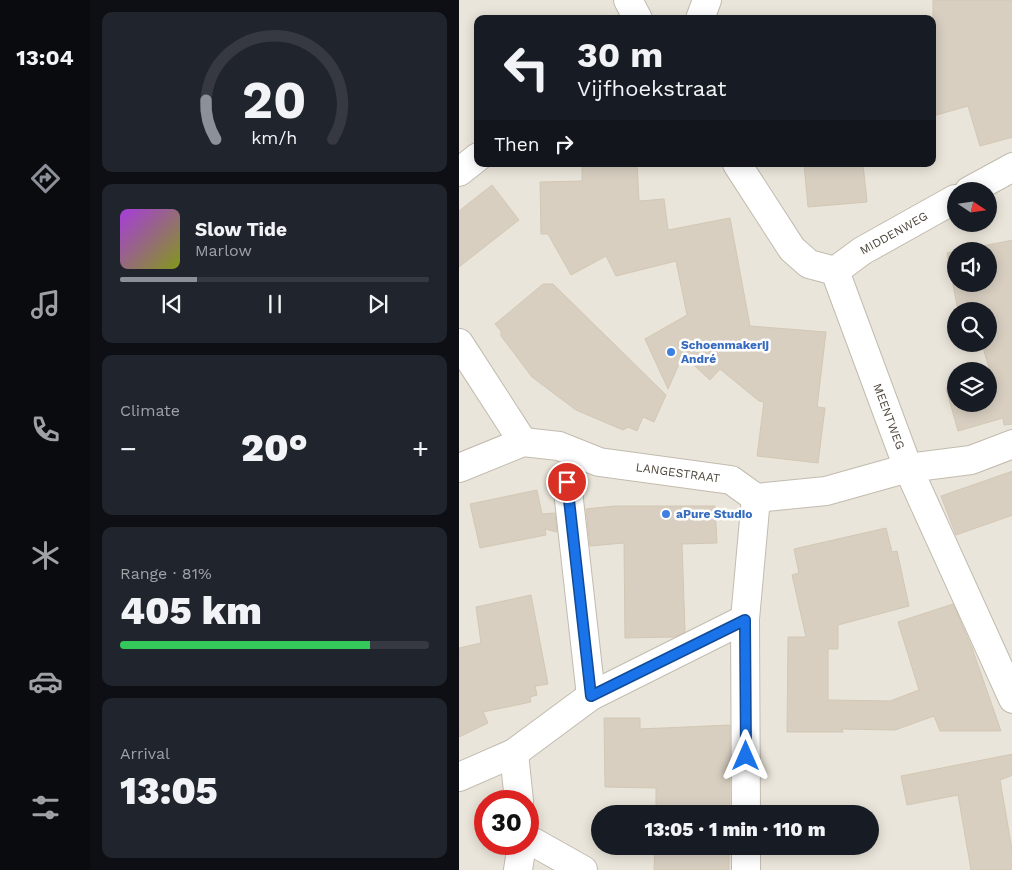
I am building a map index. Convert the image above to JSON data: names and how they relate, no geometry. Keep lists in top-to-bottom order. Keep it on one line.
{"streets":{"street":["MIDDENWEG","MEENTWEG","LANGESTRAAT"]},"crossings":[["MIDDENWEG","MEENTWEG"]],"places":["Schoenmakerij André","aPure Studio"],"north":"right","page":{"tabs":"13:04","turn":["30 m","Vijfhoekstraat"],"then":"Then","song":["Slow Tide","Marlow"],"tile":["Climate",["Range · 81%","405 km"],["Arrival","13:05"]],"heat":["−","20°","+"],"limit":"30","trip":"13:05 · 1 min · 110 m","gauge":["20","km/h"]}}
